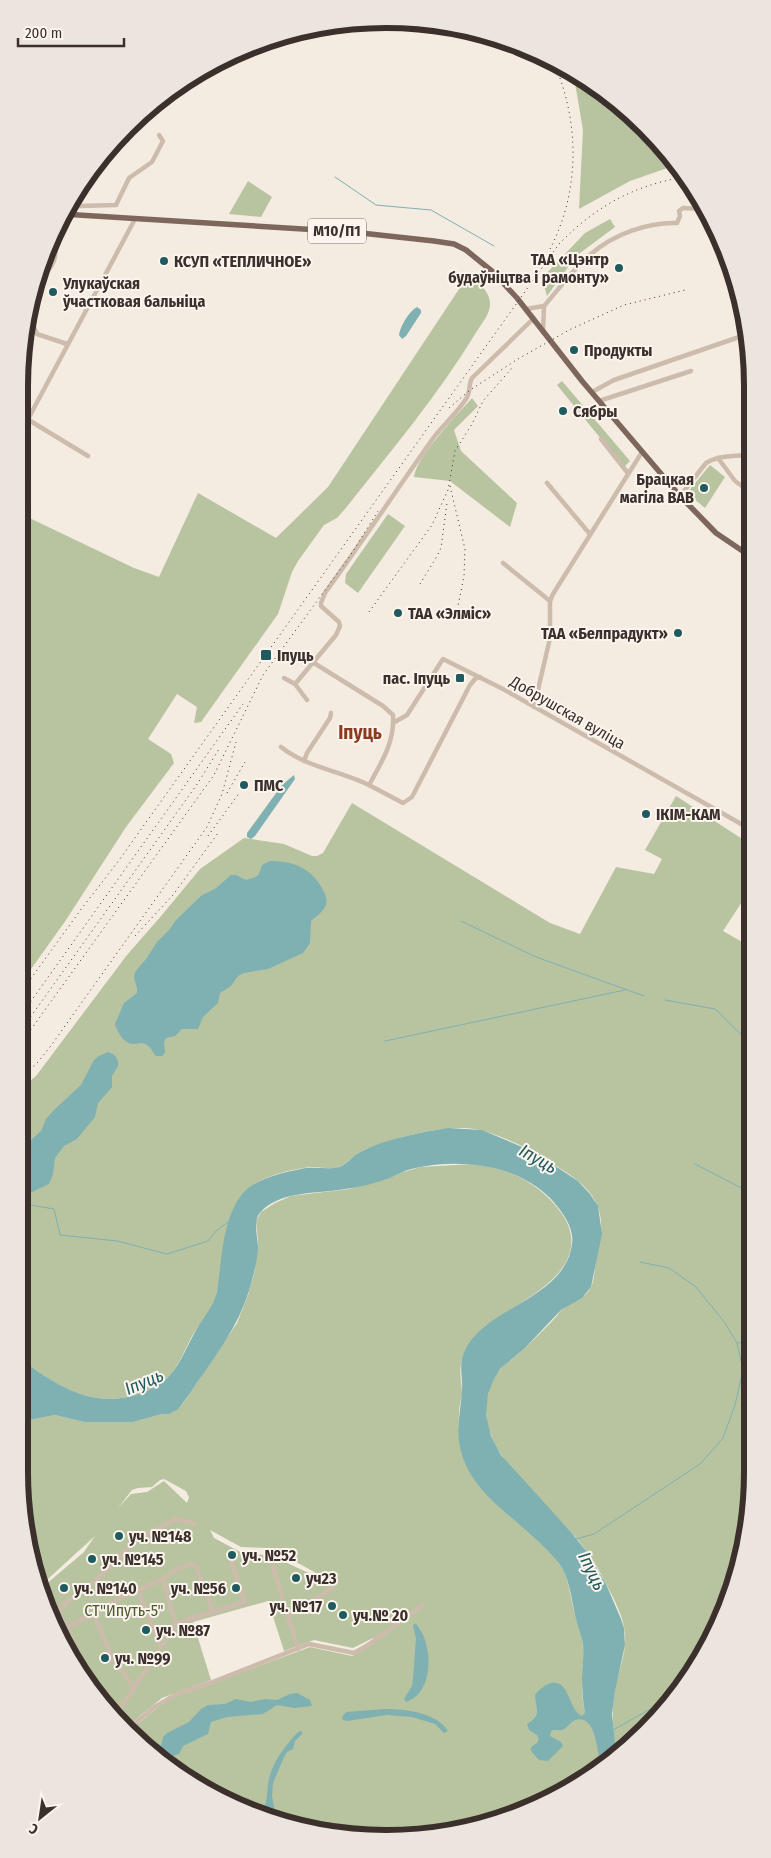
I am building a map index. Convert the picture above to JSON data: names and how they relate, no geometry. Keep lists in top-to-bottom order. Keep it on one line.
{"streets":{"main road":["М10/П1"],"street":["Добрушская вуліца"]},"districts":["Іпуць"],"water":["Іпуць"],"parks":["СТ\"Ипуть-5\""],"places":{"other":["КСУП «ТЕПЛИЧНОЕ»","ТАА «Цэнтр будаўніцтва і рамонту»","Улукаўская ўчастковая бальніца","Продукты","Сябры","Брацкая магіла ВАВ","ТАА «Элміс»","ТАА «Белпрадукт»","ПМС","ІКІМ-КАМ","уч. №148","уч. №52","уч. №145","уч23","уч. №140","уч. №56","уч. №17","уч.№ 20","уч. №87","уч. №99"],"transit":["Іпуць","пас. Іпуць"]},"scale_bar":"200 m","north":"bottom left"}
